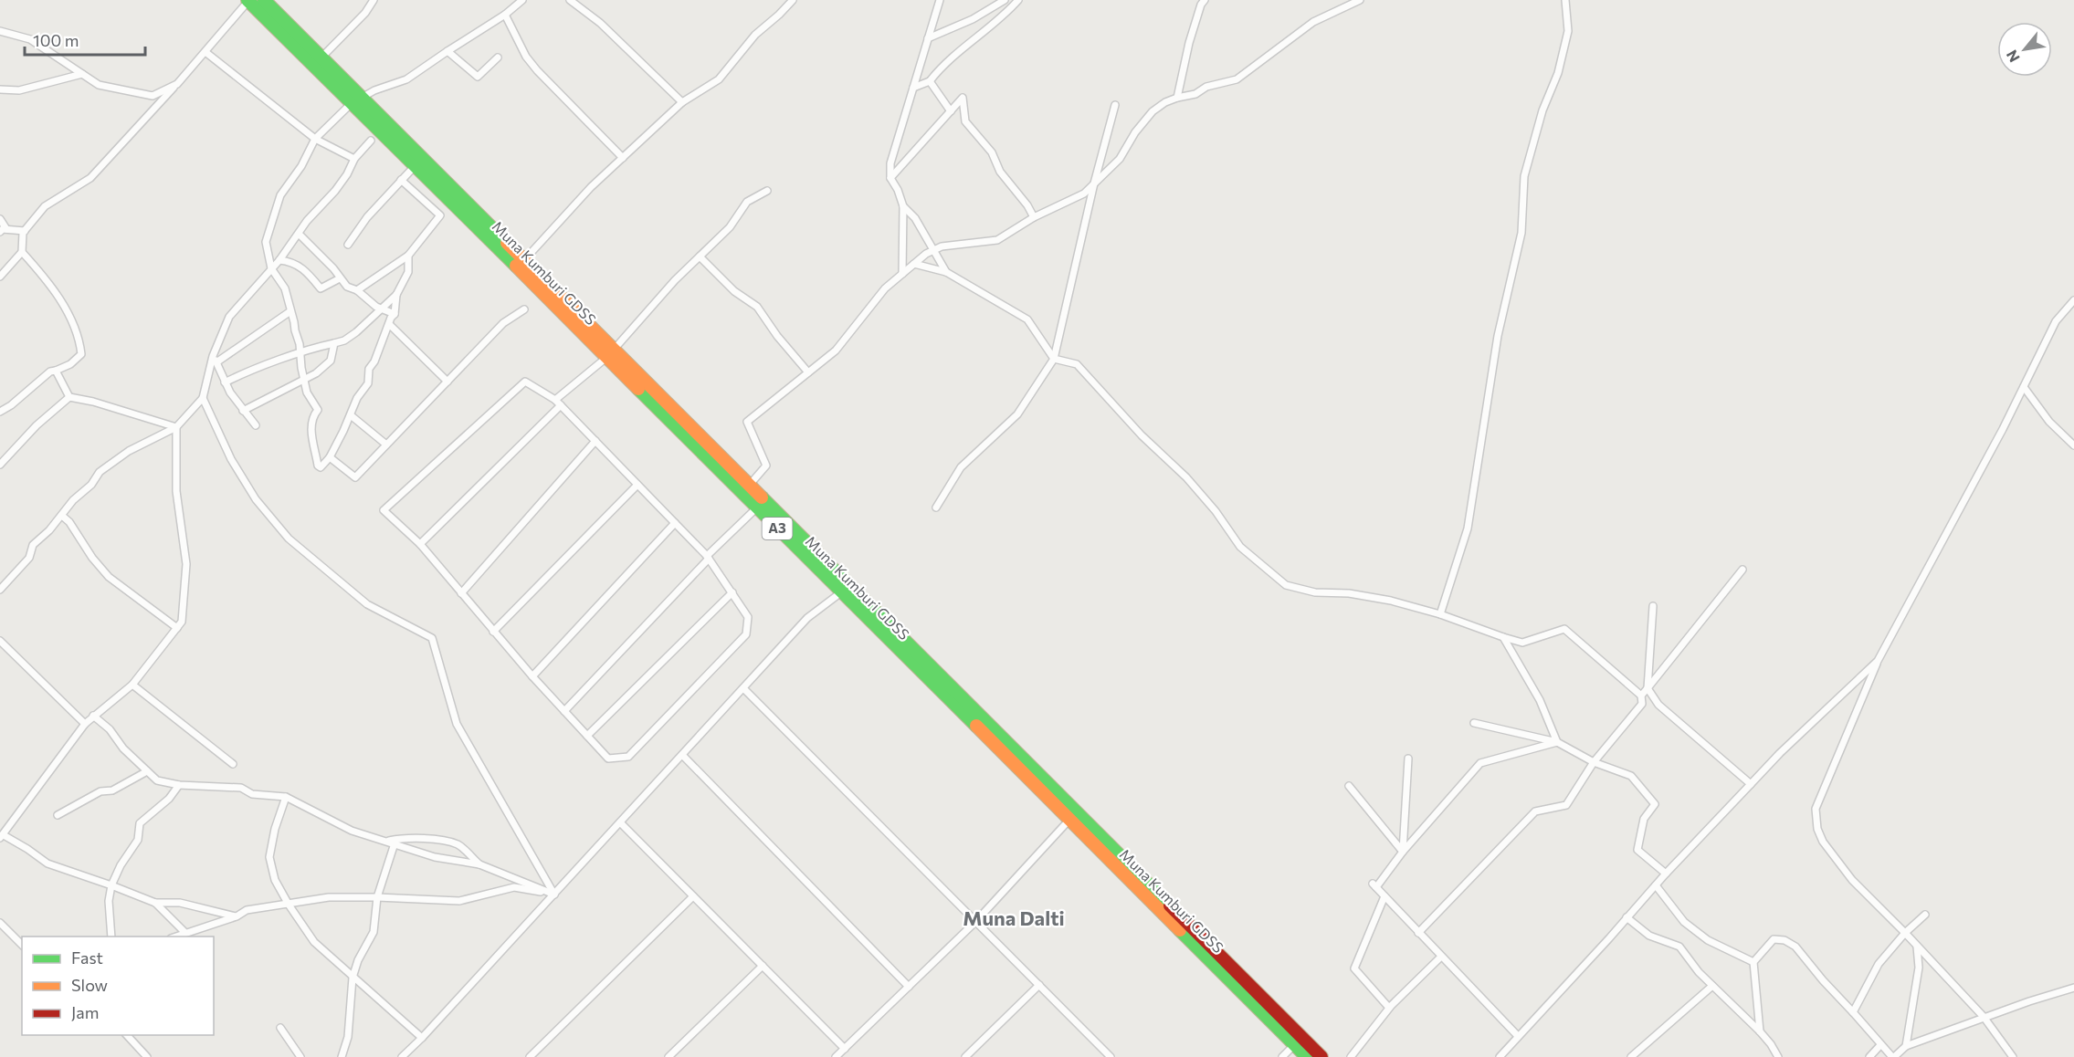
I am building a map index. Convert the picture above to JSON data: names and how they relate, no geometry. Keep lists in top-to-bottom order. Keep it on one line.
{"streets":{"highway":["Muna Kumburi GDSS","A3"]},"districts":["Muna Dalti"],"legend":["Fast","Slow","Jam"],"scale_bar":"100 m","north":"bottom left"}
